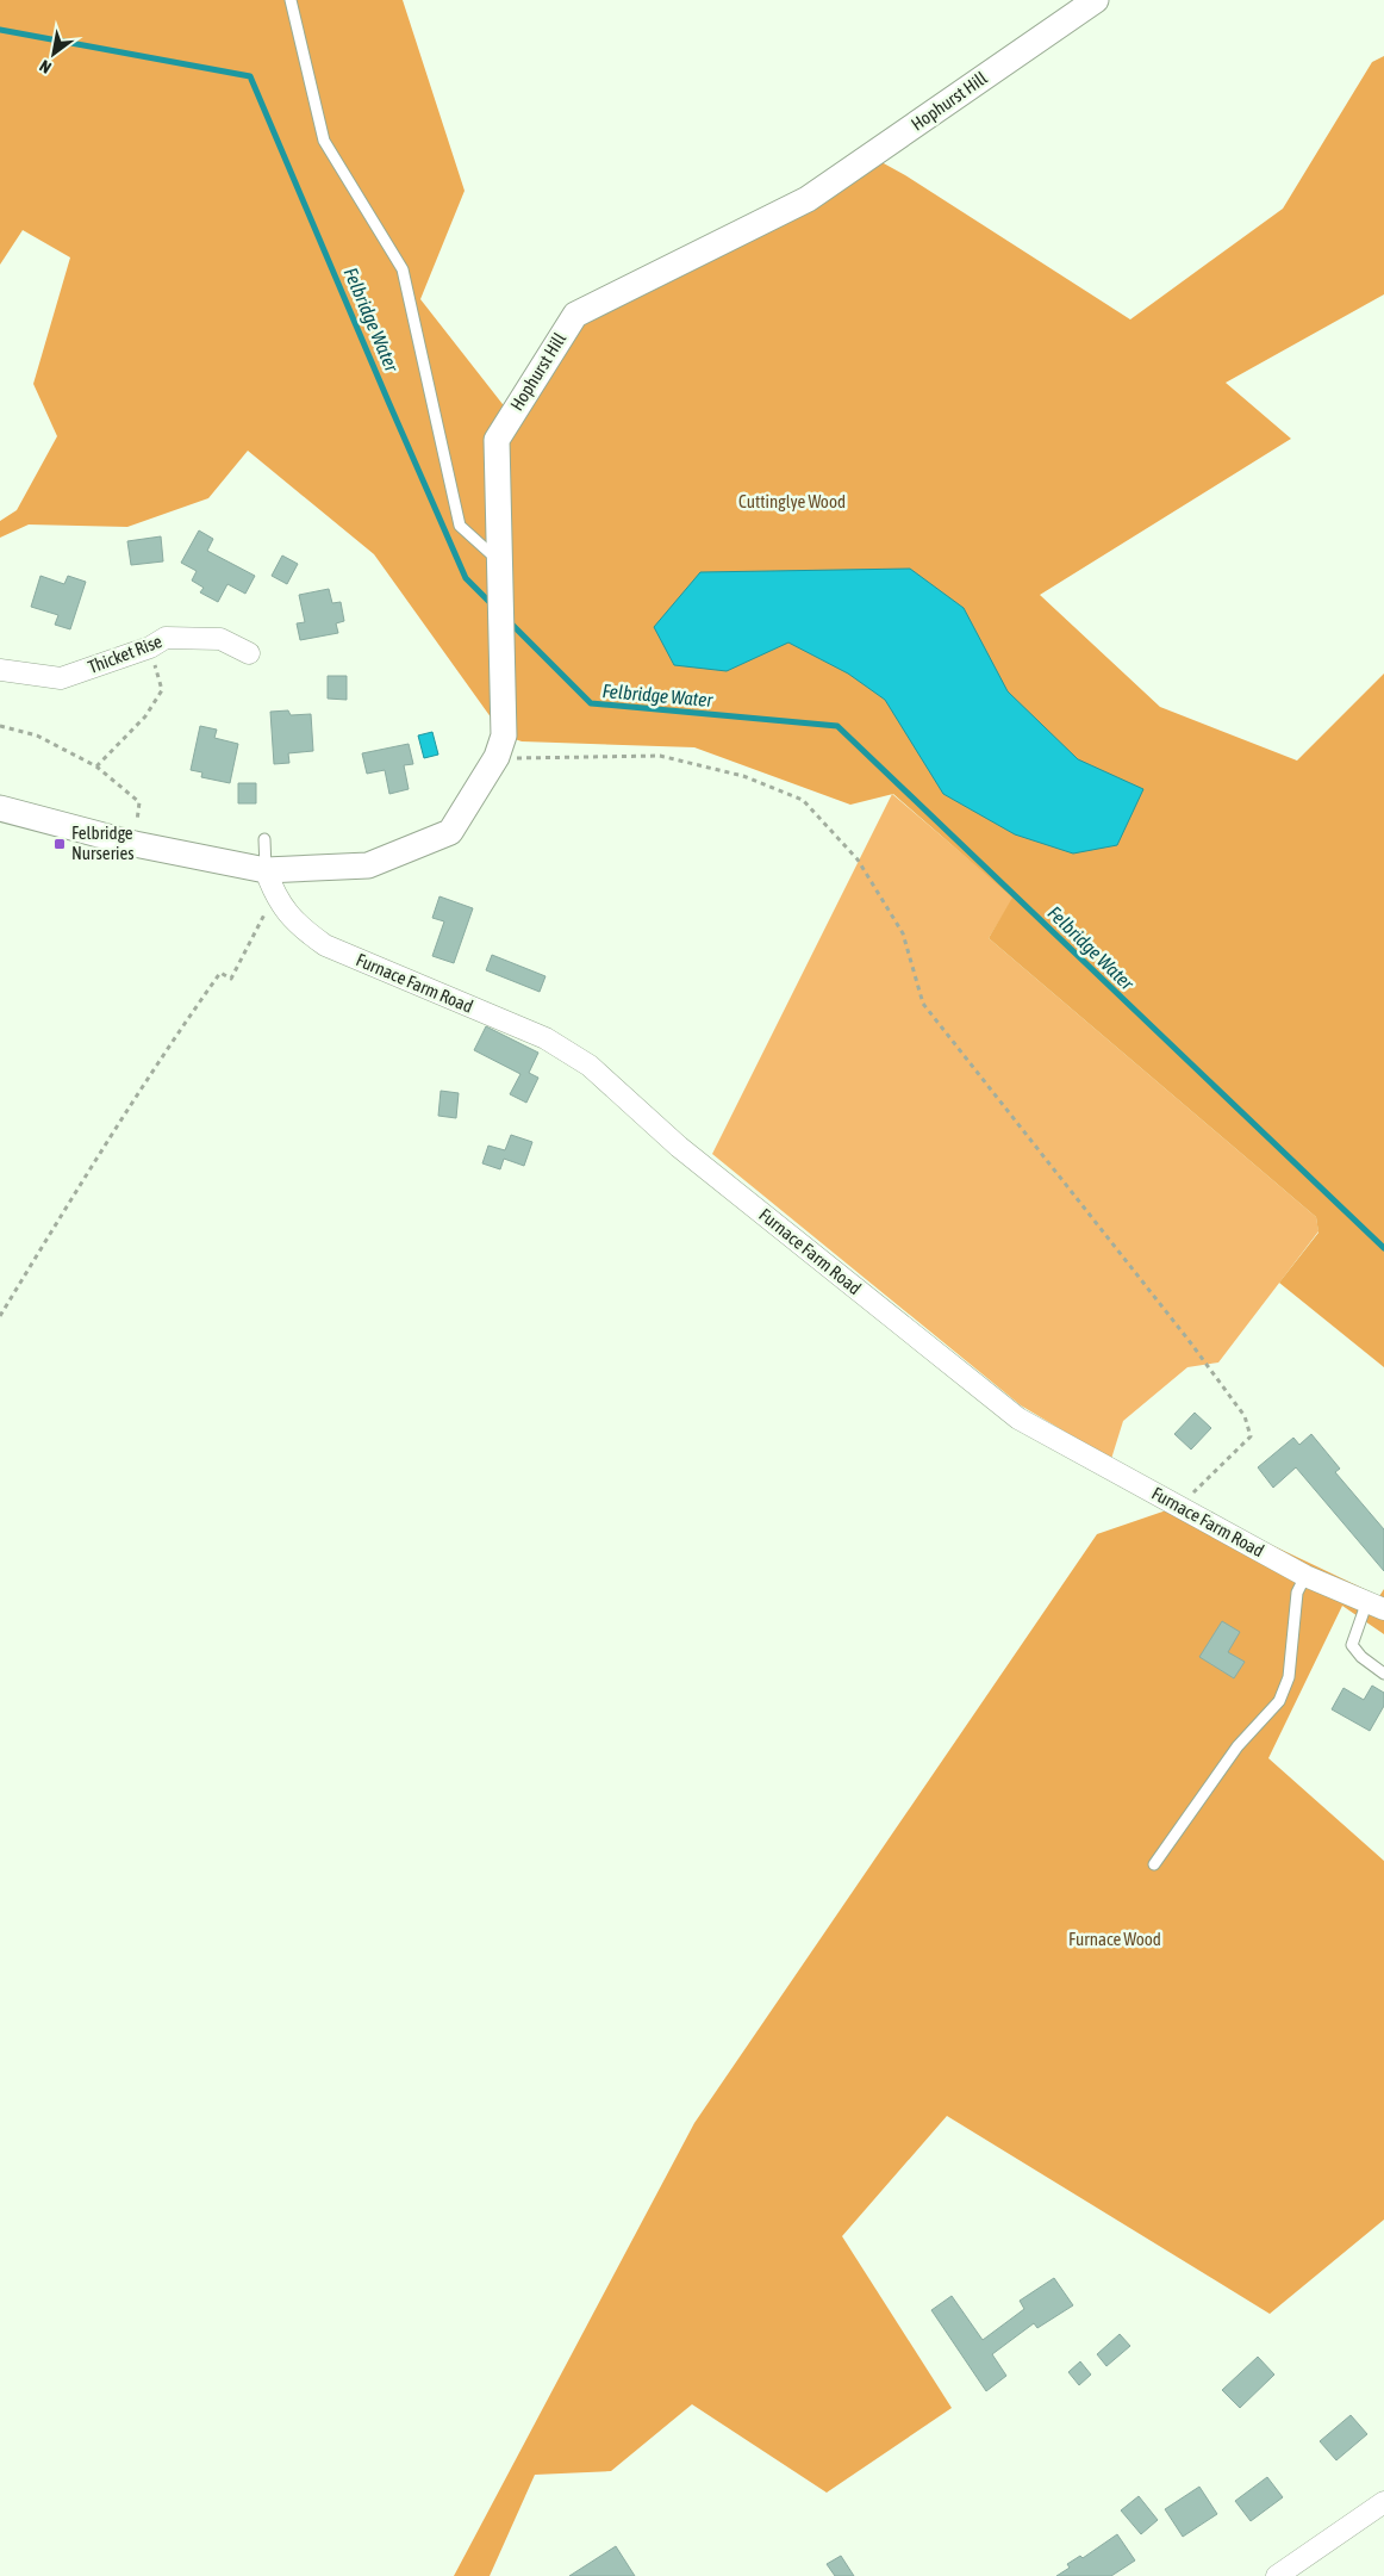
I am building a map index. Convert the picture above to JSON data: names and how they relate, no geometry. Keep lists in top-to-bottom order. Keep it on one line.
{"streets":{"street":["Hophurst Hill","Thicket Rise","Furnace Farm Road"]},"crossings":[["Hophurst Hill","Furnace Farm Road"]],"water":["Felbridge Water"],"parks":["Cuttinglye Wood","Furnace Wood"],"places":{"transit":["Felbridge Nurseries"]},"north":"bottom left"}
